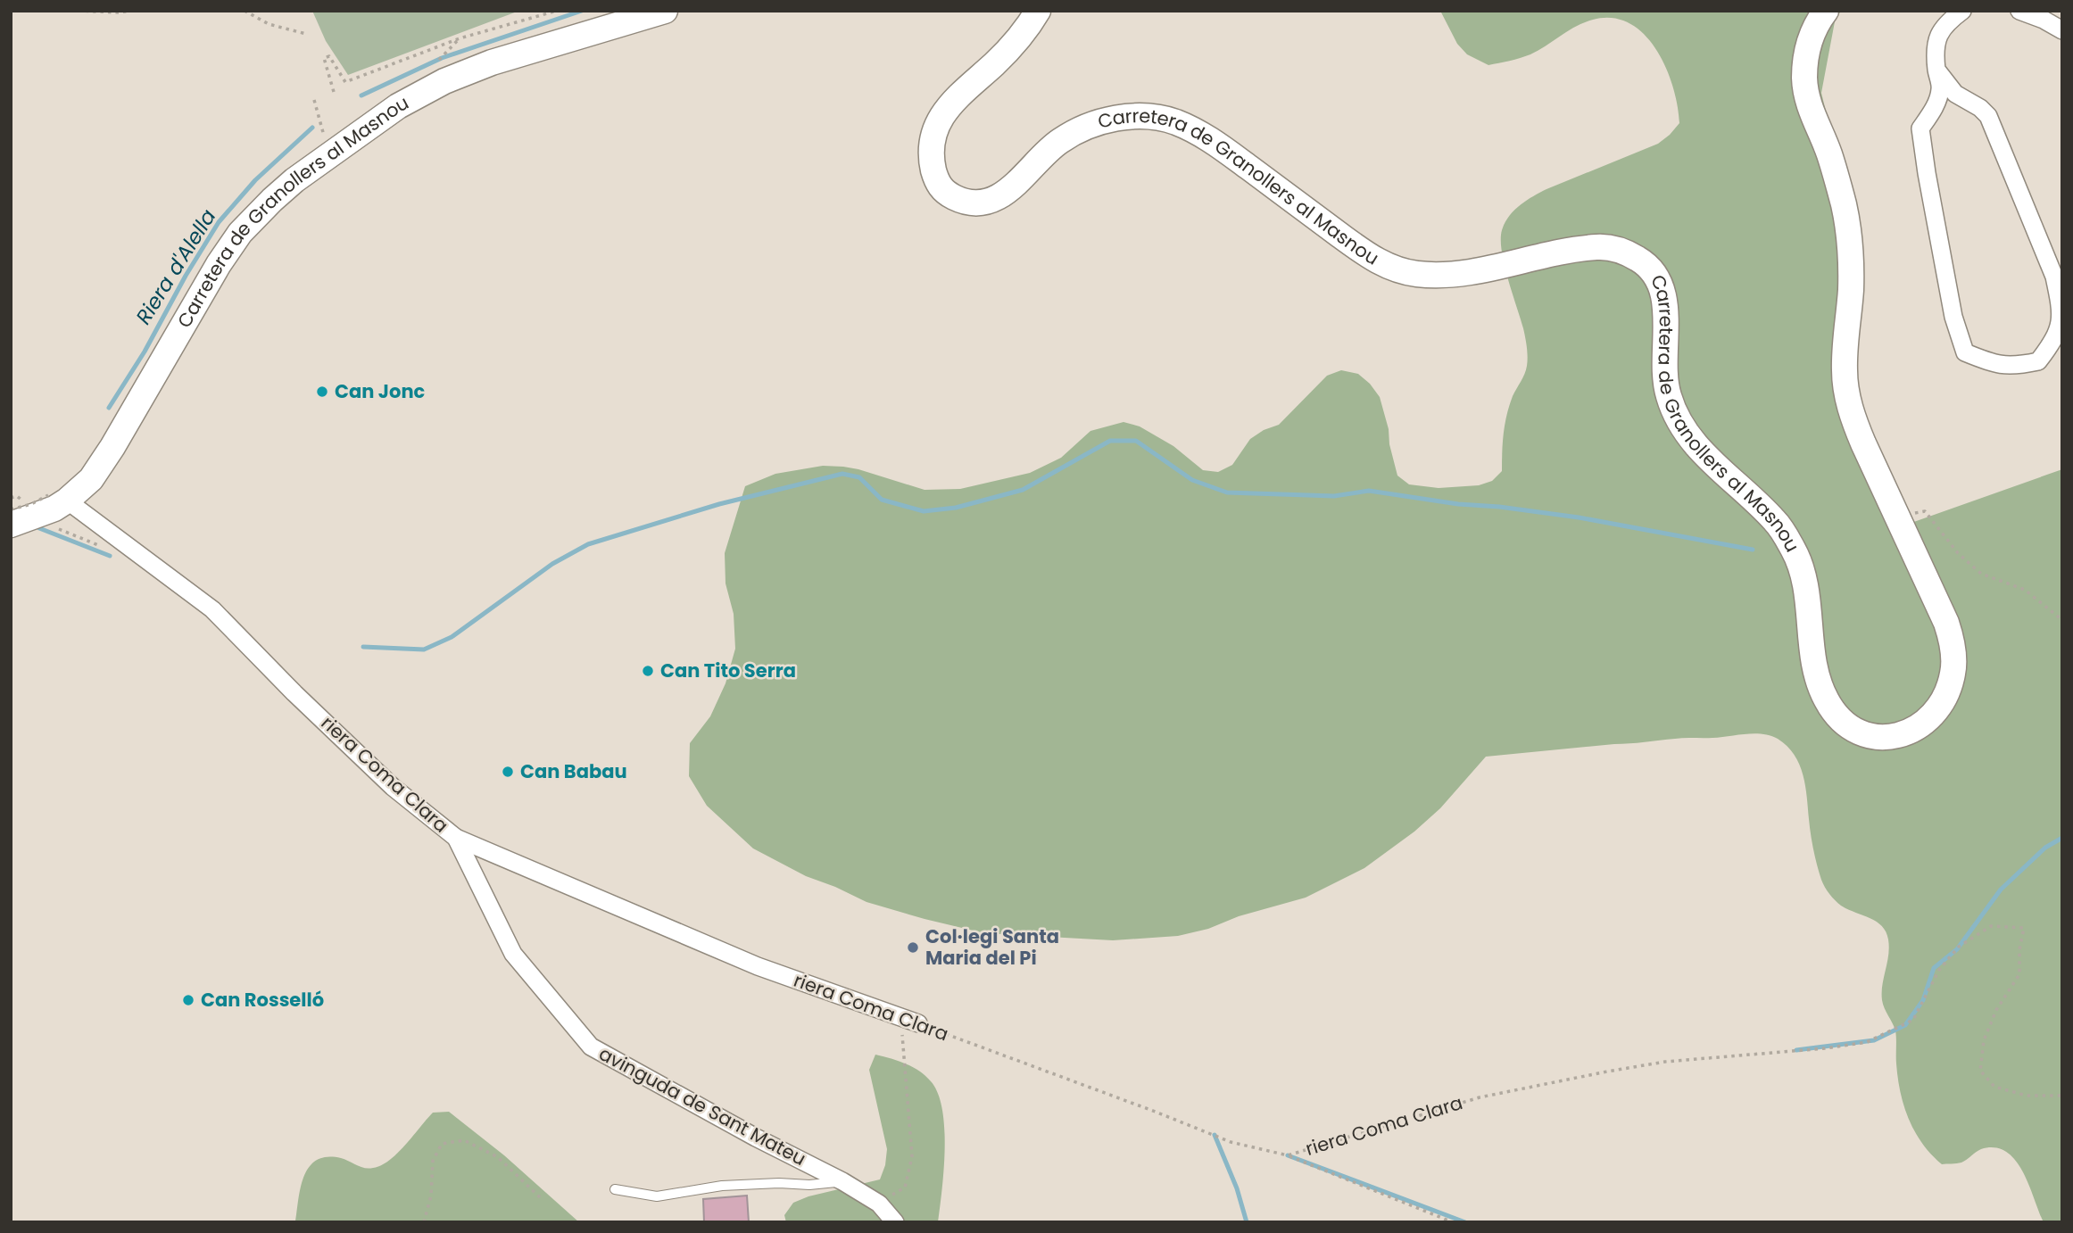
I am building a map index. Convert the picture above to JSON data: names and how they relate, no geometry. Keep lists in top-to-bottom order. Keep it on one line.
{"streets":{"main road":["Carretera de Granollers al Masnou"],"street":["riera Coma Clara","avinguda de Sant Mateu"]},"crossings":[["Carretera de Granollers al Masnou","riera Coma Clara"],["riera Coma Clara","avinguda de Sant Mateu"]],"water":["Riera d'Alella"],"places":["Can Jonc","Can Tito Serra","Can Babau","Col·legi Santa Maria del Pi","Can Rosselló"]}
